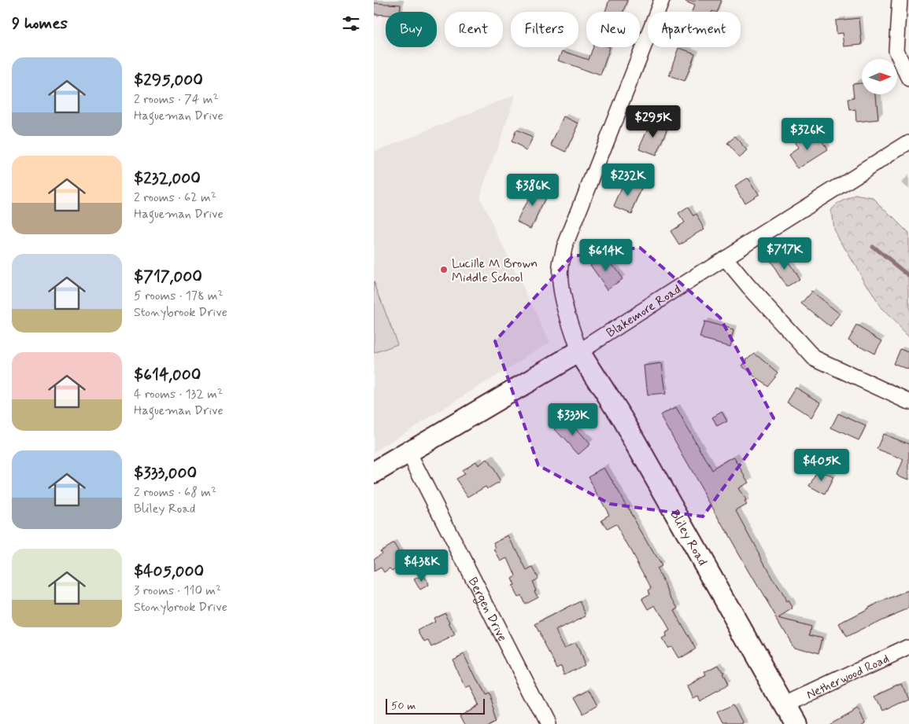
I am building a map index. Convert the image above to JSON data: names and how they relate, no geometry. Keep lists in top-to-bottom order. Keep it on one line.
{"streets":{"street":["Blakemore Road","Bliley Road","Bergen Drive","Netherwood Road"]},"crossings":[["Blakemore Road","Bliley Road"],["Blakemore Road","Bergen Drive"],["Bliley Road","Netherwood Road"]],"places":["Lucille M Brown Middle School"],"scale_bar":"50 m","north":"right","page":{"heading":"9 homes","chip":["Buy","Rent","Filters","New","Apartment"],"list":[{"name":"$295,000","note":"2 rooms · 74 m² · Hagueman Drive"},{"name":"$232,000","note":"2 rooms · 62 m² · Hagueman Drive"},{"name":"$717,000","note":"5 rooms · 178 m² · Stonybrook Drive"},{"name":"$614,000","note":"4 rooms · 132 m² · Hagueman Drive"},{"name":"$333,000","note":"2 rooms · 68 m² · Bliley Road"},{"name":"$405,000","note":"3 rooms · 110 m² · Stonybrook Drive"}],"price":["$295K","$326K","$232K","$386K","$717K","$614K","$333K","$405K","$438K"],"scale":"50 m"}}
